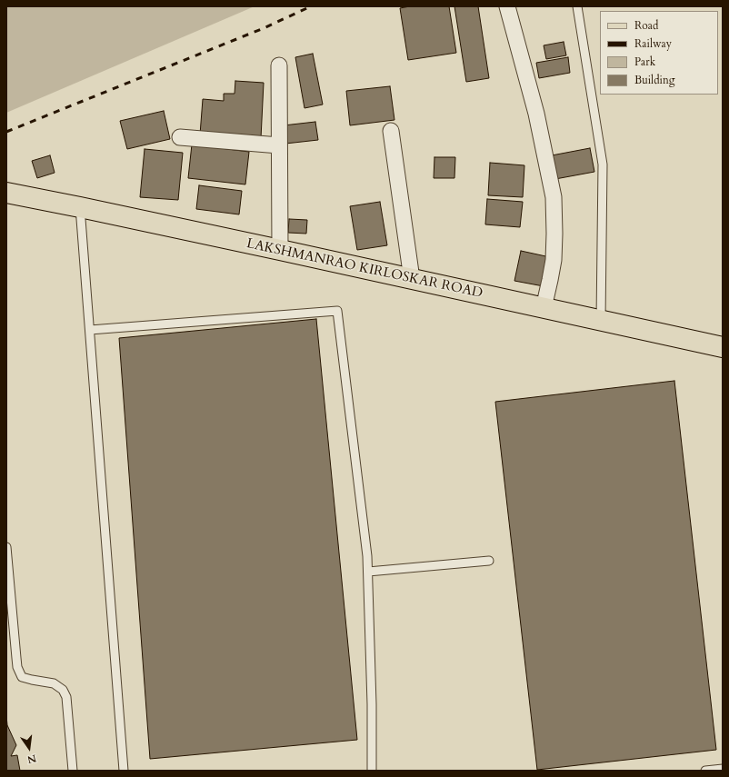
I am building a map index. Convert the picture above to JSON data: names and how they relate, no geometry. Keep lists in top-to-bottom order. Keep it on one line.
{"streets":{"main road":["LAKSHMANRAO KIRLOSKAR ROAD"]},"legend":["Road","Railway","Park","Building"],"north":"bottom"}
